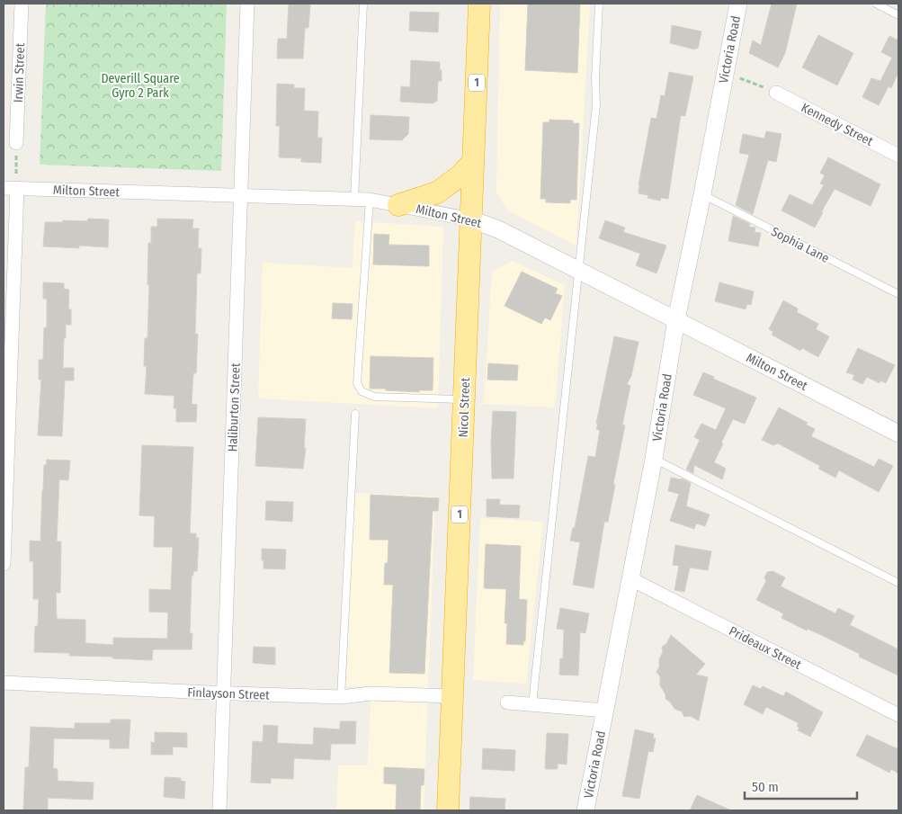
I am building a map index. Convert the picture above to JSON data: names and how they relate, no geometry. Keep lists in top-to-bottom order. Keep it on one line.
{"streets":{"highway":["1","Nicol Street"],"street":["Victoria Road","Irwin Street","Kennedy Street","Milton Street","Haliburton Street","Prideaux Street","Finlayson Street"],"lane":["Sophia Lane"]},"crossings":[["Victoria Road","Milton Street"],["Victoria Road","Sophia Lane"],["Victoria Road","Prideaux Street"],["Milton Street","Haliburton Street"],["Milton Street","Nicol Street"],["Haliburton Street","Finlayson Street"],["Nicol Street","Finlayson Street"]],"parks":["Deverill Square Gyro 2 Park"],"scale_bar":"50 m"}
